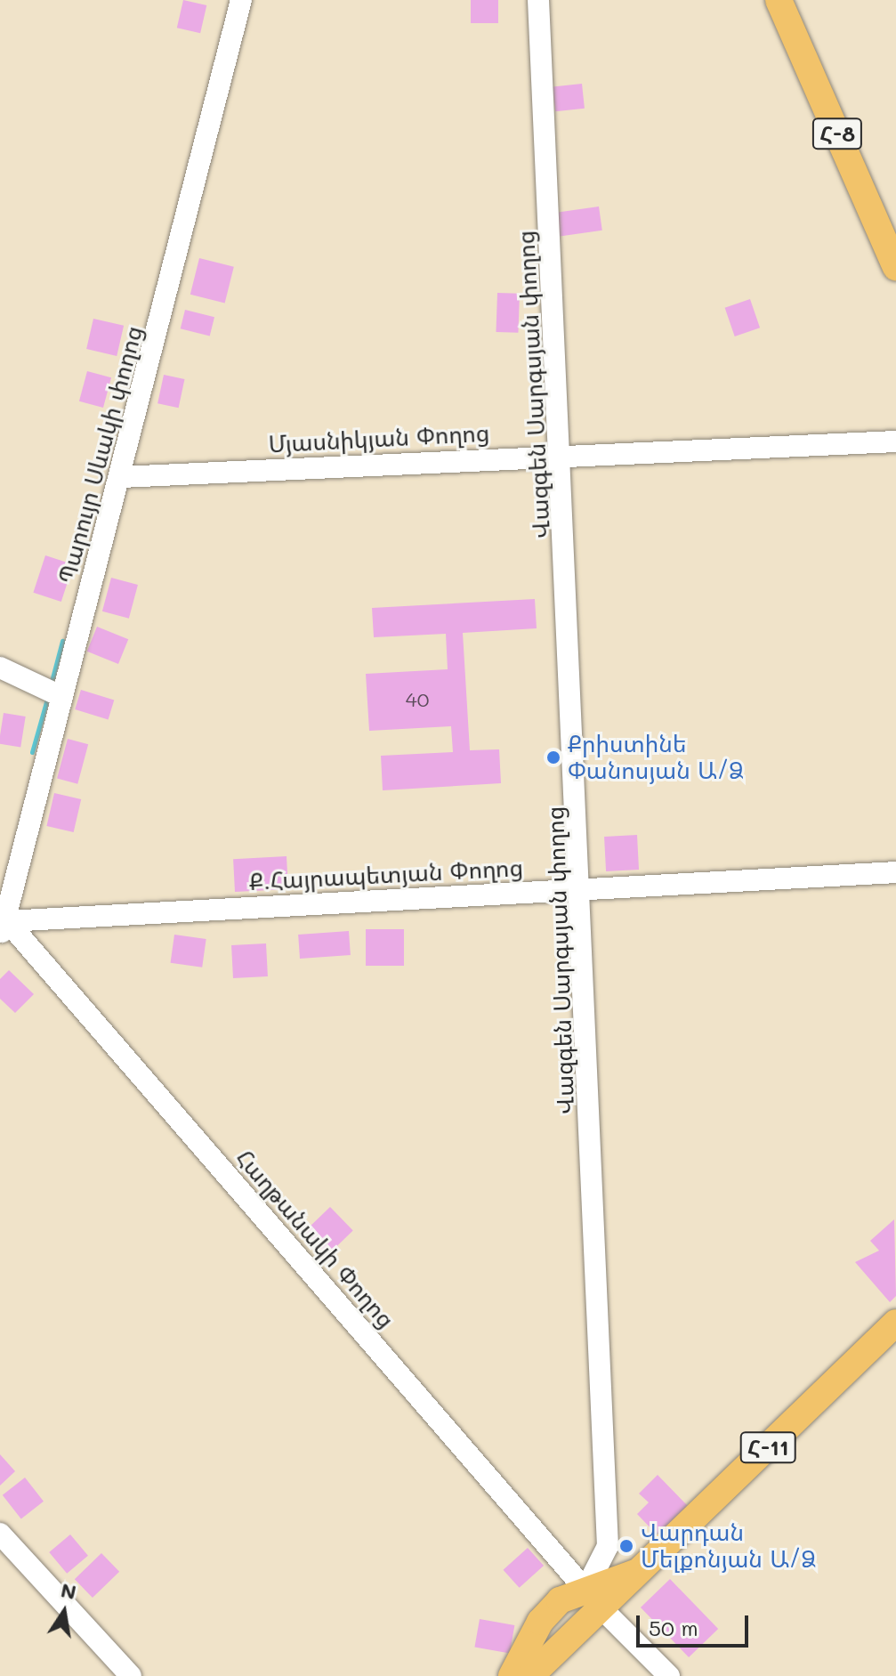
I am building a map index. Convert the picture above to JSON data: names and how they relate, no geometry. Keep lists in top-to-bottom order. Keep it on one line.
{"streets":{"main road":["Հ-8","Հ-11"],"street":["Վազգեն Սարգսյան փողոց","Մյասնիկյան Փողոց","Պարույր Սևակի փողոց","Ք.Հայրապետյան Փողոց","Հաղթանակի Փողոց"]},"crossings":[["Վազգեն Սարգսյան փողոց","Մյասնիկյան Փողոց"],["Վազգեն Սարգսյան փողոց","Ք.Հայրապետյան Փողոց"],["Վազգեն Սարգսյան փողոց","Հաղթանակի Փողոց"],["Վազգեն Սարգսյան փողոց","Հ-11"],["Մյասնիկյան Փողոց","Պարույր Սևակի փողոց"],["Պարույր Սևակի փողոց","Ք.Հայրապետյան Փողոց"],["Պարույր Սևակի փողոց","Հաղթանակի Փողոց"],["Ք.Հայրապետյան Փողոց","Հաղթանակի Փողոց"],["Հաղթանակի Փողոց","Հ-11"]],"places":["Քրիստինե Փանոսյան Ա/Ձ","Վարդան Մելքոնյան Ա/Ձ"],"house_numbers":["40"],"scale_bar":"50 m","north":"top"}
